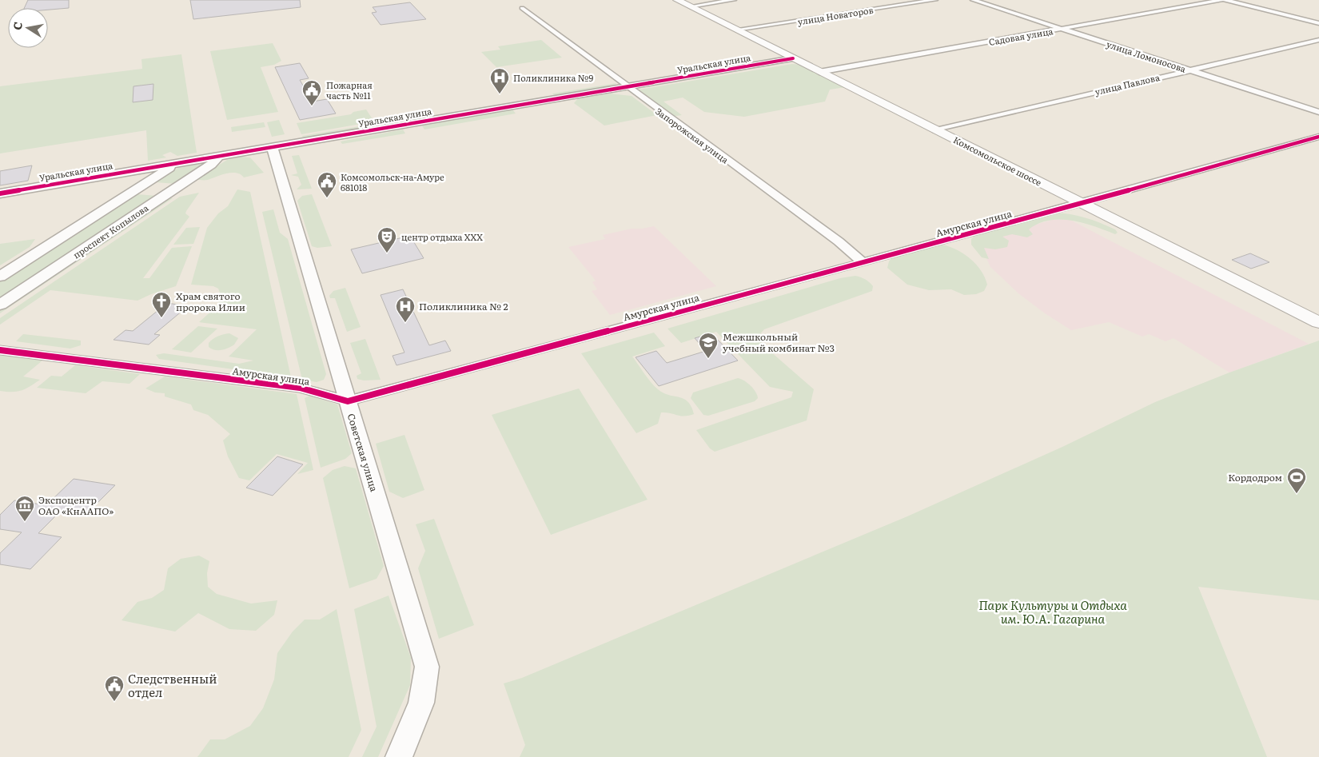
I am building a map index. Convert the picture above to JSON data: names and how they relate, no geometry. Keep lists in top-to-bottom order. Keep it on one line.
{"streets":{"main road":["Комсомольское шоссе"],"street":["улица Новаторов","Садовая улица","улица Ломоносова","Уральская улица","улица Павлова","Запорожская улица","Амурская улица","проспект Копылова","Советская улица"]},"crossings":[["улица Новаторов","Комсомольское шоссе"],["Садовая улица","улица Ломоносова"],["Садовая улица","Комсомольское шоссе"],["улица Ломоносова","улица Павлова"],["Уральская улица","Запорожская улица"],["Уральская улица","Комсомольское шоссе"],["Уральская улица","проспект Копылова"],["Уральская улица","Советская улица"],["улица Павлова","Комсомольское шоссе"],["Запорожская улица","Амурская улица"],["Комсомольское шоссе","Амурская улица"],["Амурская улица","Советская улица"]],"parks":["Парк Культуры и Отдыха им. Ю.А. Гагарина"],"places":{"hospital":["Поликлиника №9","Поликлиника № 2"],"public building":["Пожарная часть №11","Комсомольск-на-Амуре 681018","Следственный отдел"],"theatre":["центр отдыха ХХХ"],"church":["Храм святого пророка Илии"],"school or university":["Межшкольный учебный комбинат №3"],"sports":["Кордодром"],"museum":["Экспоцентр ОАО «КнААПО»"]},"north":"left"}
